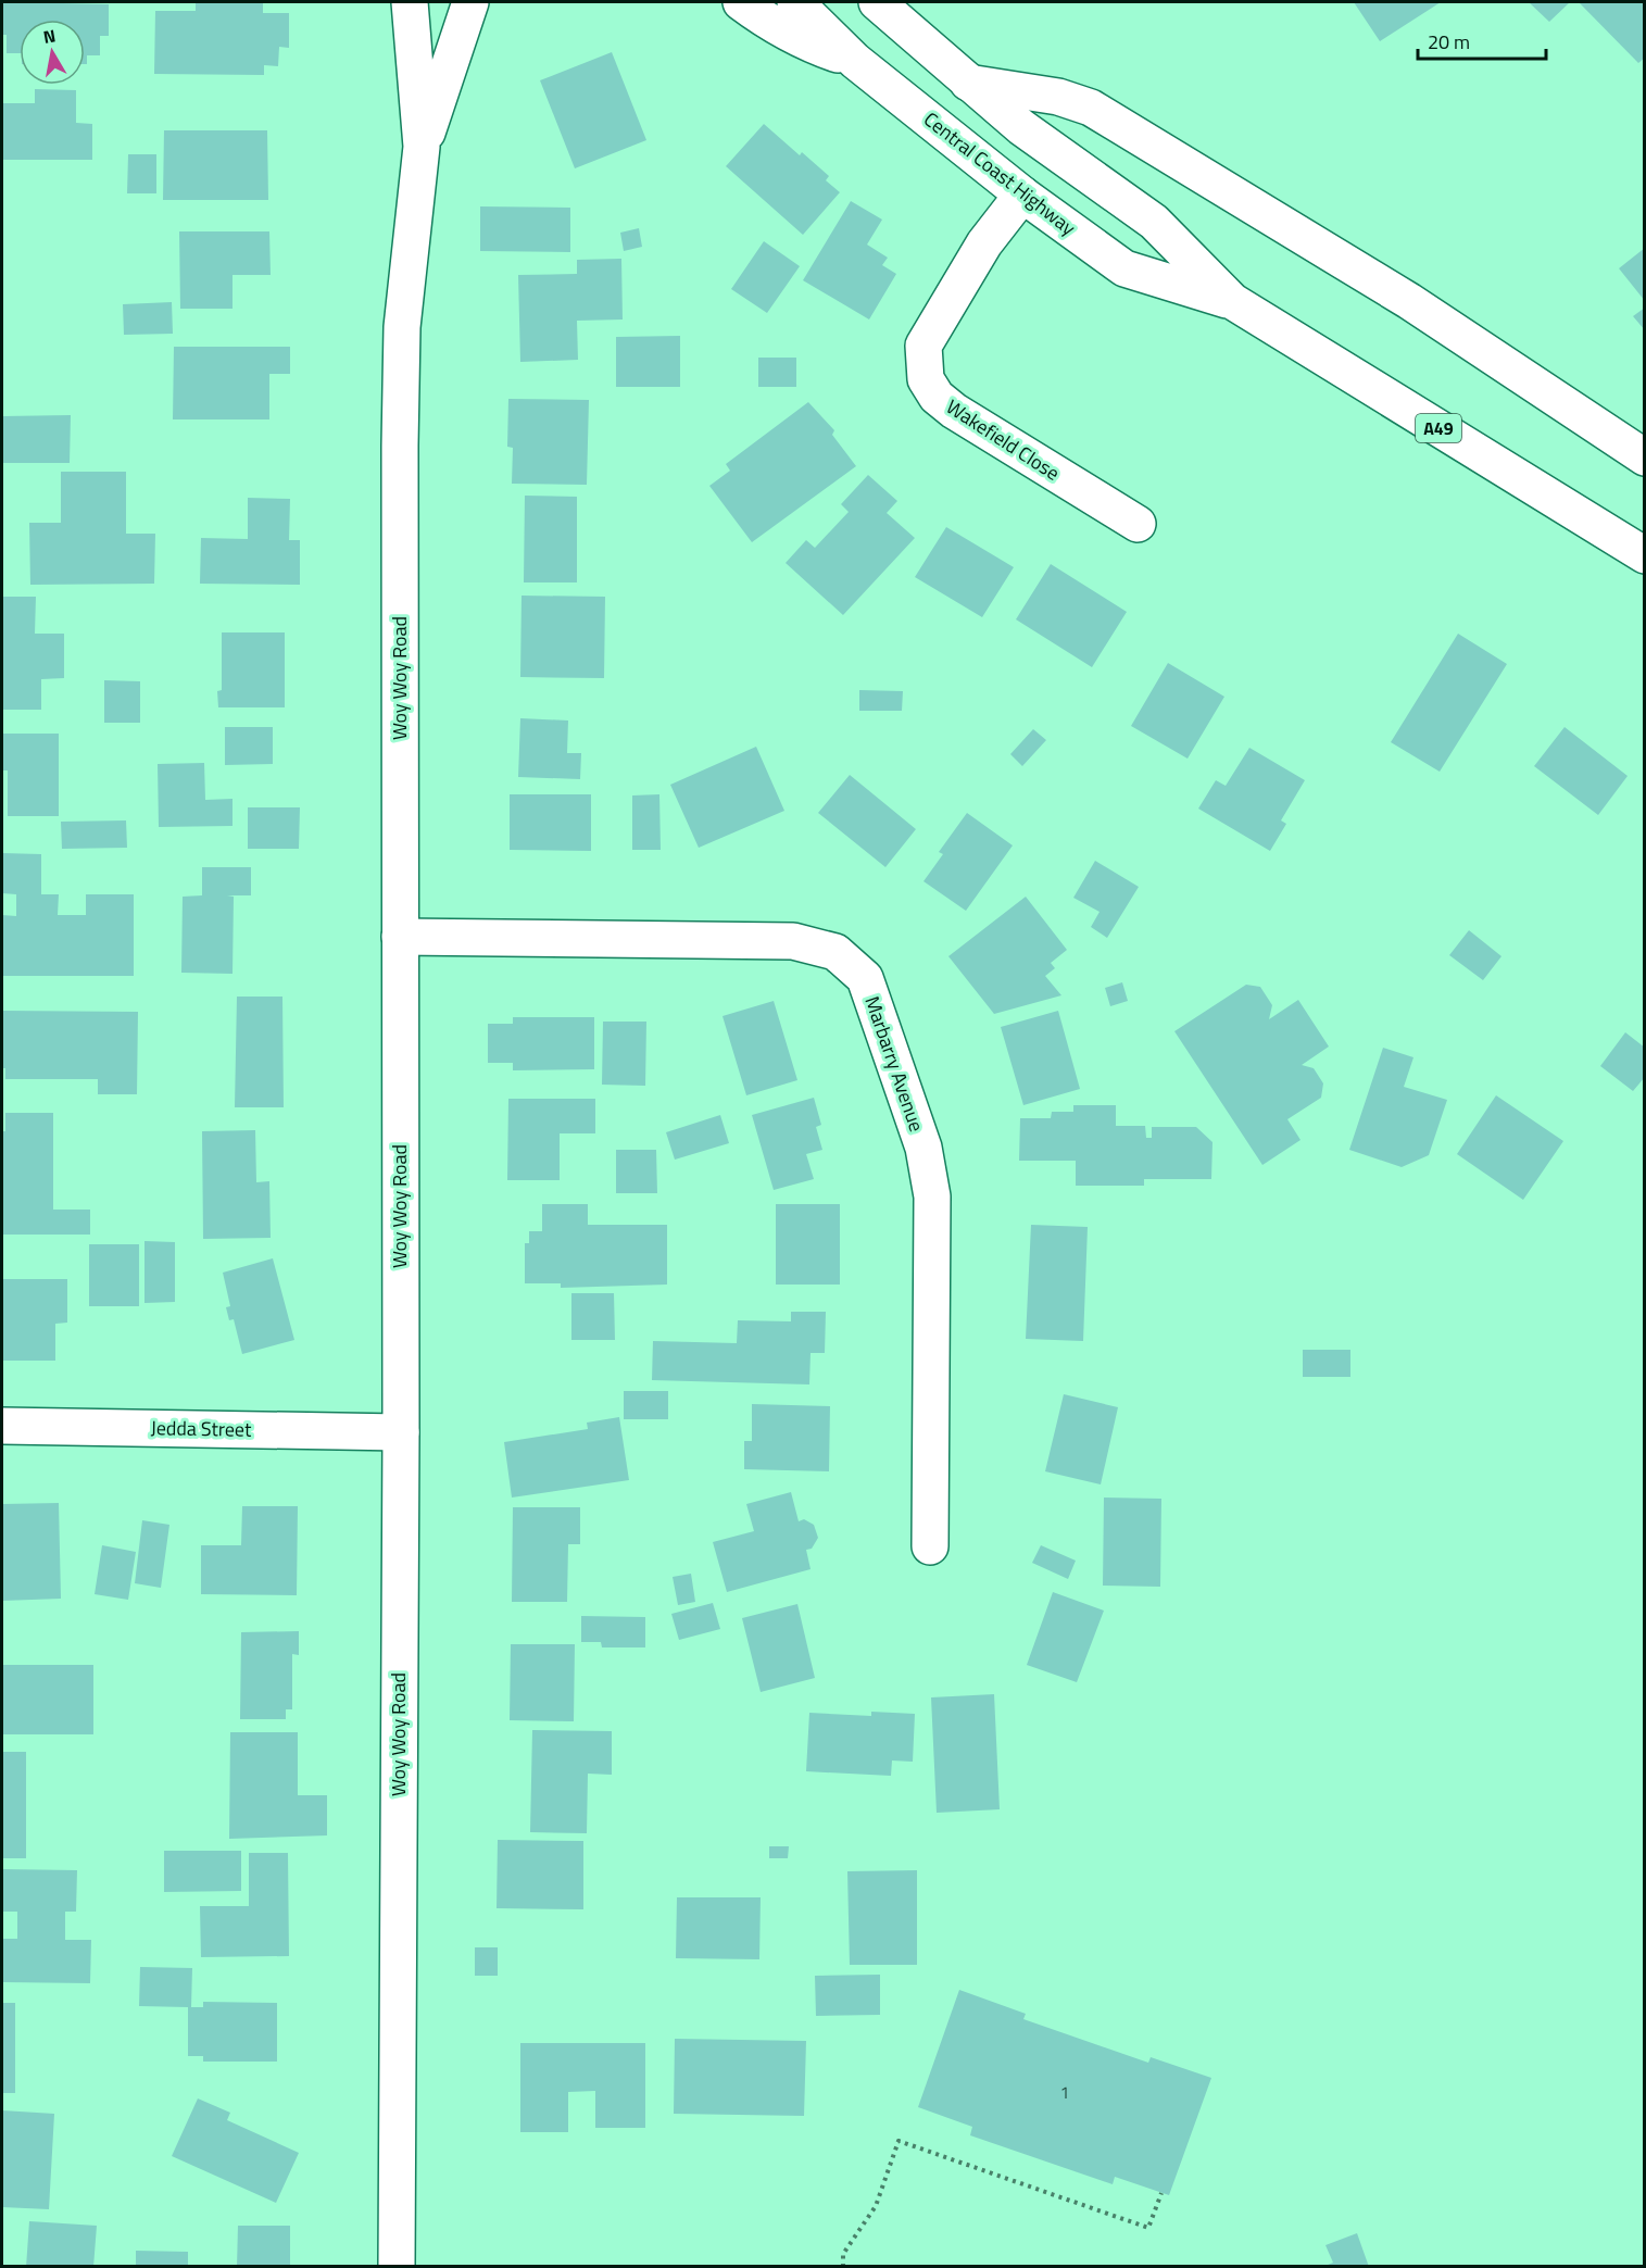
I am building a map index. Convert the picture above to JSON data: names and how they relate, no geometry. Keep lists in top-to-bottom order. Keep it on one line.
{"streets":{"main road":["Central Coast Highway","A49","Wakefield Close","Woy Woy Road","Marbarry Avenue","Jedda Street"]},"crossings":[["Central Coast Highway","Wakefield Close"],["Woy Woy Road","Marbarry Avenue"],["Woy Woy Road","Jedda Street"]],"house_numbers":["1"],"scale_bar":"20 m","north":"top"}
